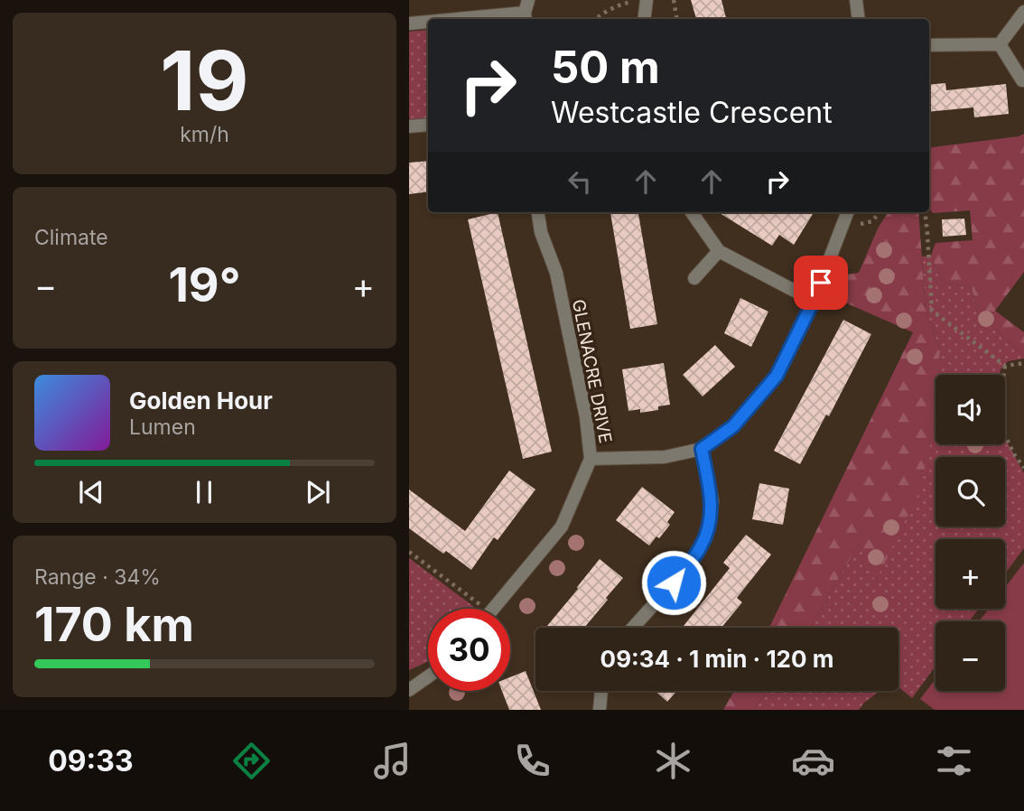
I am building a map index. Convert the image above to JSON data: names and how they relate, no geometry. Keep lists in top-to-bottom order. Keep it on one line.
{"streets":{"street":["GLENACRE DRIVE"]},"page":{"tile":[["19","km/h"],"Climate",["Range · 34%","170 km"]],"turn":["50 m","Westcastle Crescent"],"heat":["−","19°","+"],"song":["Golden Hour","Lumen"],"map_buttons":["+","−"],"limit":"30","trip":"09:34 · 1 min · 120 m","tabs":"09:33"}}
